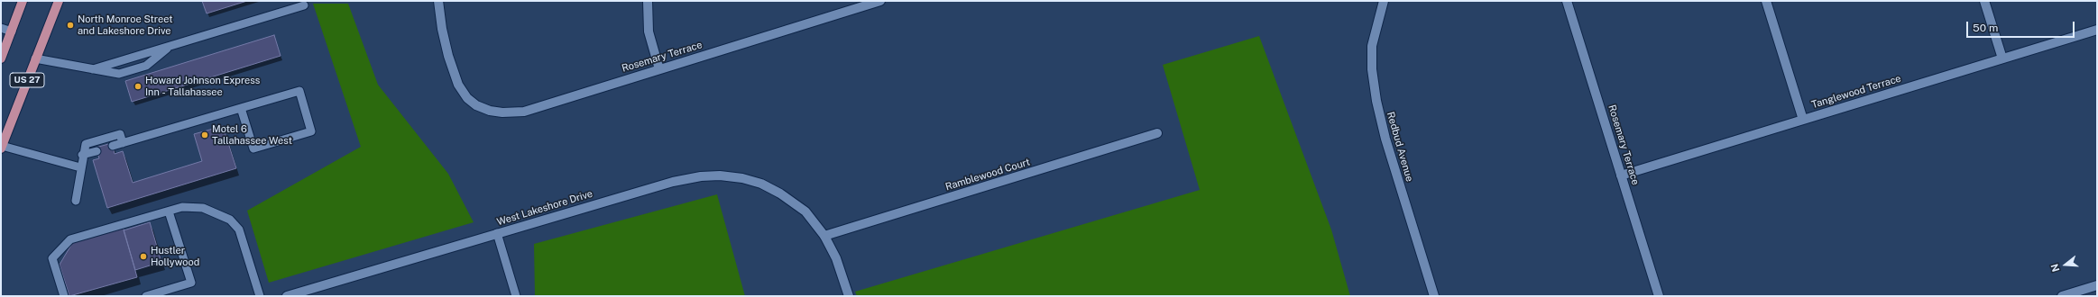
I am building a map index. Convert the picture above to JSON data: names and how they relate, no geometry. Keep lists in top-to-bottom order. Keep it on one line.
{"streets":{"main road":["US 27"],"street":["Rosemary Terrace","Tanglewood Terrace","Redbud Avenue","Ramblewood Court","West Lakeshore Drive"]},"crossings":[["Rosemary Terrace","Tanglewood Terrace"],["Ramblewood Court","West Lakeshore Drive"]],"places":["North Monroe Street and Lakeshore Drive","Howard Johnson Express Inn - Tallahassee","Motel 6 Tallahassee West","Hustler Hollywood"],"scale_bar":"50 m","north":"left"}
